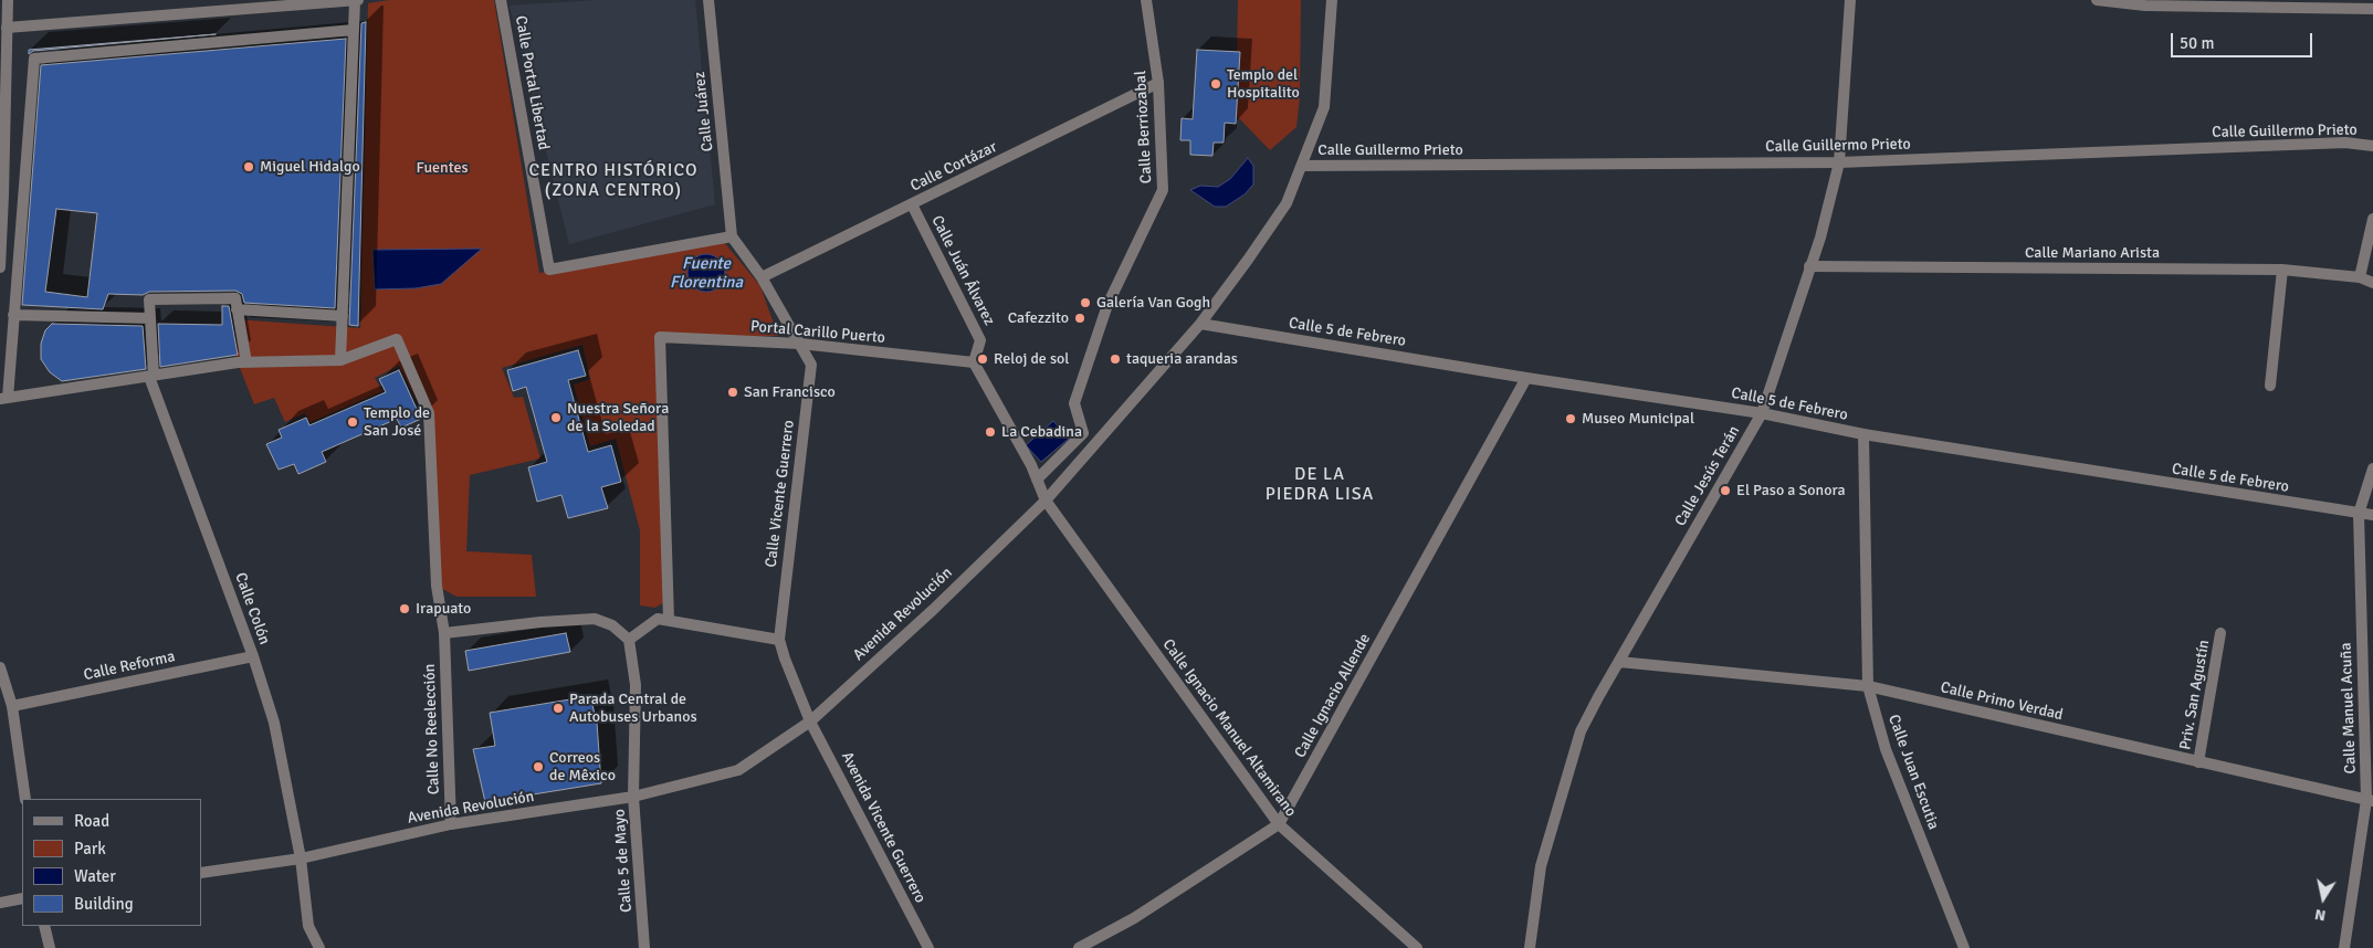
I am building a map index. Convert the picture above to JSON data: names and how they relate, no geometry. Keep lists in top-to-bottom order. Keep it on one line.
{"streets":{"street":["Calle Portal Libertad","Calle Juárez","Calle Berriozabal","Calle Guillermo Prieto","Calle Cortázar","Calle Mariano Arista","Calle Juán Álvarez","Portal Carillo Puerto","Calle 5 de Febrero","Calle Jesús Terán","Calle Vicente Guerrero","Calle Colón","Avenida Revolución","Calle Reforma","Priv. San Agustín","Calle Ignacio Allende","Calle Primo Verdad","Calle Manuel Acuña","Calle Ignacio Manuel Altamirano","Calle No Reelección","Calle Juan Escutia","Avenida Vicente Guerrero","Calle 5 de Mayo"]},"crossings":[["Calle Portal Libertad","Calle Juárez"],["Calle Berriozabal","Calle Cortázar"],["Calle Guillermo Prieto","Calle Jesús Terán"],["Calle Guillermo Prieto","Avenida Revolución"],["Calle Cortázar","Calle Juán Álvarez"],["Calle Cortázar","Calle Vicente Guerrero"],["Calle Mariano Arista","Calle Jesús Terán"],["Calle Juán Álvarez","Portal Carillo Puerto"],["Portal Carillo Puerto","Calle Vicente Guerrero"],["Calle 5 de Febrero","Calle Jesús Terán"],["Calle 5 de Febrero","Avenida Revolución"],["Calle 5 de Febrero","Calle Ignacio Allende"],["Calle 5 de Febrero","Calle Manuel Acuña"],["Calle 5 de Febrero","Calle Juan Escutia"],["Calle Jesús Terán","Calle Primo Verdad"],["Calle Vicente Guerrero","Avenida Revolución"],["Calle Vicente Guerrero","Avenida Vicente Guerrero"],["Calle Colón","Avenida Revolución"],["Calle Colón","Calle Reforma"],["Avenida Revolución","Calle Ignacio Manuel Altamirano"],["Avenida Revolución","Calle No Reelección"],["Avenida Revolución","Avenida Vicente Guerrero"],["Avenida Revolución","Calle 5 de Mayo"],["Priv. San Agustín","Calle Primo Verdad"],["Calle Ignacio Allende","Calle Ignacio Manuel Altamirano"],["Calle Primo Verdad","Calle Manuel Acuña"],["Calle Primo Verdad","Calle Juan Escutia"]],"districts":["CENTRO HISTÓRICO (ZONA CENTRO)","DE LA PIEDRA LISA"],"water":["Fuente Florentina"],"parks":["Fuentes"],"places":["Templo del Hospitalito","Miguel Hidalgo","Galería Van Gogh","Cafezzito","Reloj de sol","taqueria arandas","San Francisco","Nuestra Señora de la Soledad","Museo Municipal","Templo de San José","La Cebadina","El Paso a Sonora","Irapuato","Parada Central de Autobuses Urbanos","Correos de Mêxico"],"legend":["Road","Park","Water","Building"],"scale_bar":"50 m","north":"bottom"}
